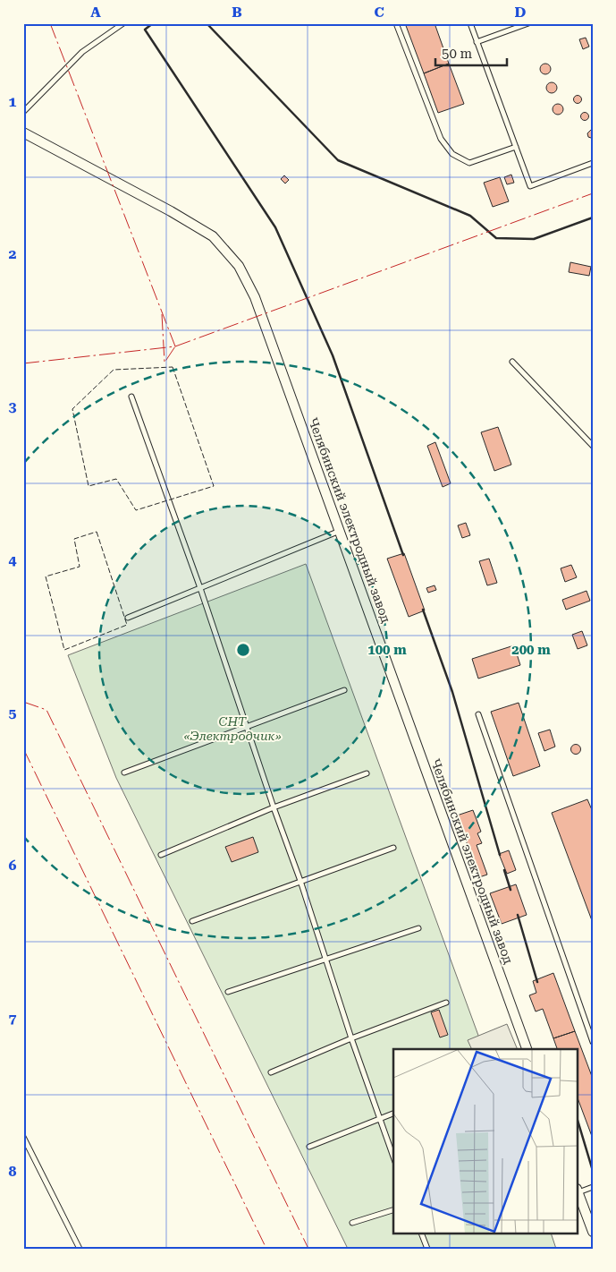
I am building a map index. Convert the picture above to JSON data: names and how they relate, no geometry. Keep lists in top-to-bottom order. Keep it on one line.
{"streets":{"street":["Челябинский электродный завод"]},"parks":["СНТ «Электродчик»"],"scale_bar":"50 m","grid":{"columns":["A","B","C","D"],"rows":["1","2","3","4","5","6","7","8"]},"rings":["100 m","200 m"]}
